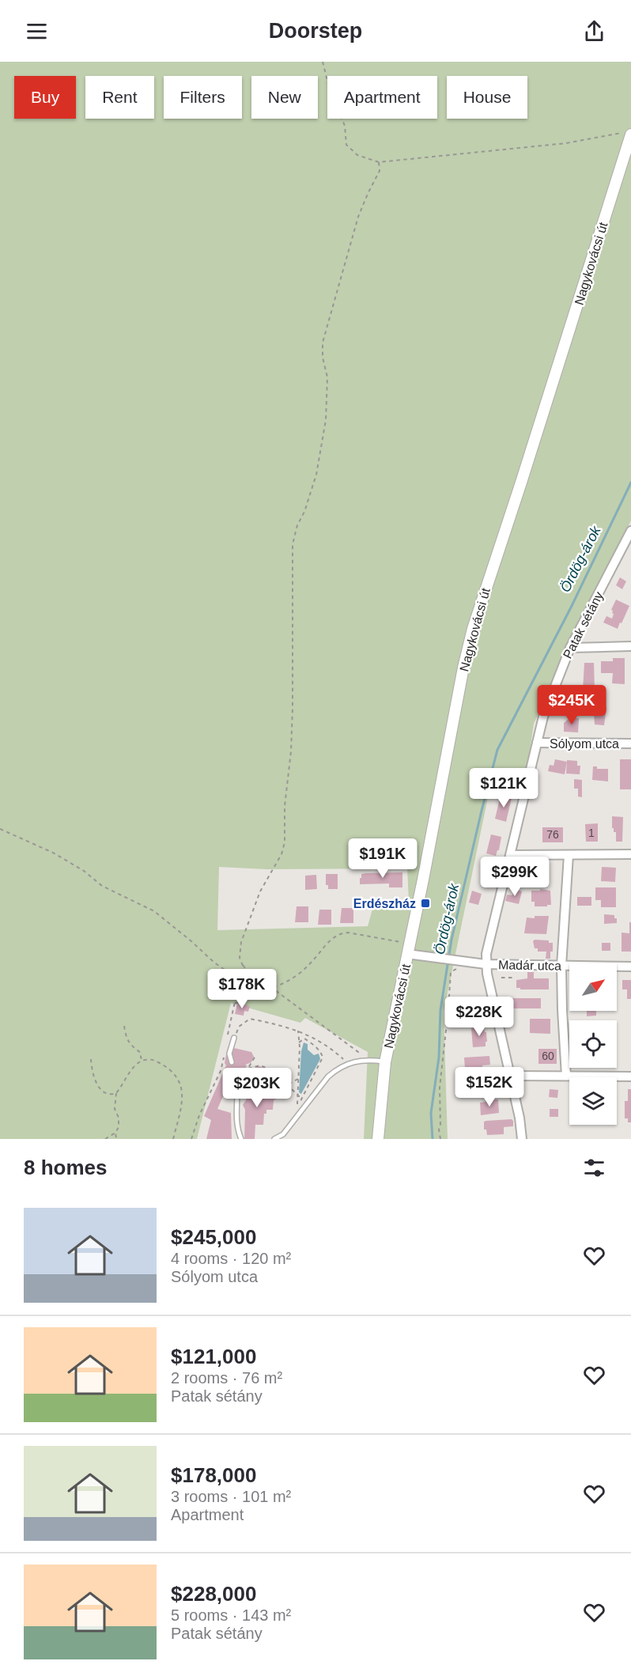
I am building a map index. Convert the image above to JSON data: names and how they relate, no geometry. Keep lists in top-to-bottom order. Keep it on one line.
{"streets":{"street":["Nagykovácsi út","Patak sétány","Sólyom utca","Madár utca"]},"crossings":[["Nagykovácsi út","Madár utca"],["Patak sétány","Sólyom utca"],["Patak sétány","Madár utca"]],"water":["Ördög-árok"],"places":{"transit":["Erdészház"]},"house_numbers":["1","76","60"],"north":"top right","page":{"header":"Doorstep","chip":["Buy","Rent","Filters","New","Apartment","House"],"price":["$245K","$121K","$191K","$299K","$178K","$228K","$152K","$203K"],"heading":"8 homes","list":[{"name":"$245,000","note":"4 rooms · 120 m² · Sólyom utca"},{"name":"$121,000","note":"2 rooms · 76 m² · Patak sétány"},{"name":"$178,000","note":"3 rooms · 101 m² · Apartment"},{"name":"$228,000","note":"5 rooms · 143 m² · Patak sétány"}]}}
